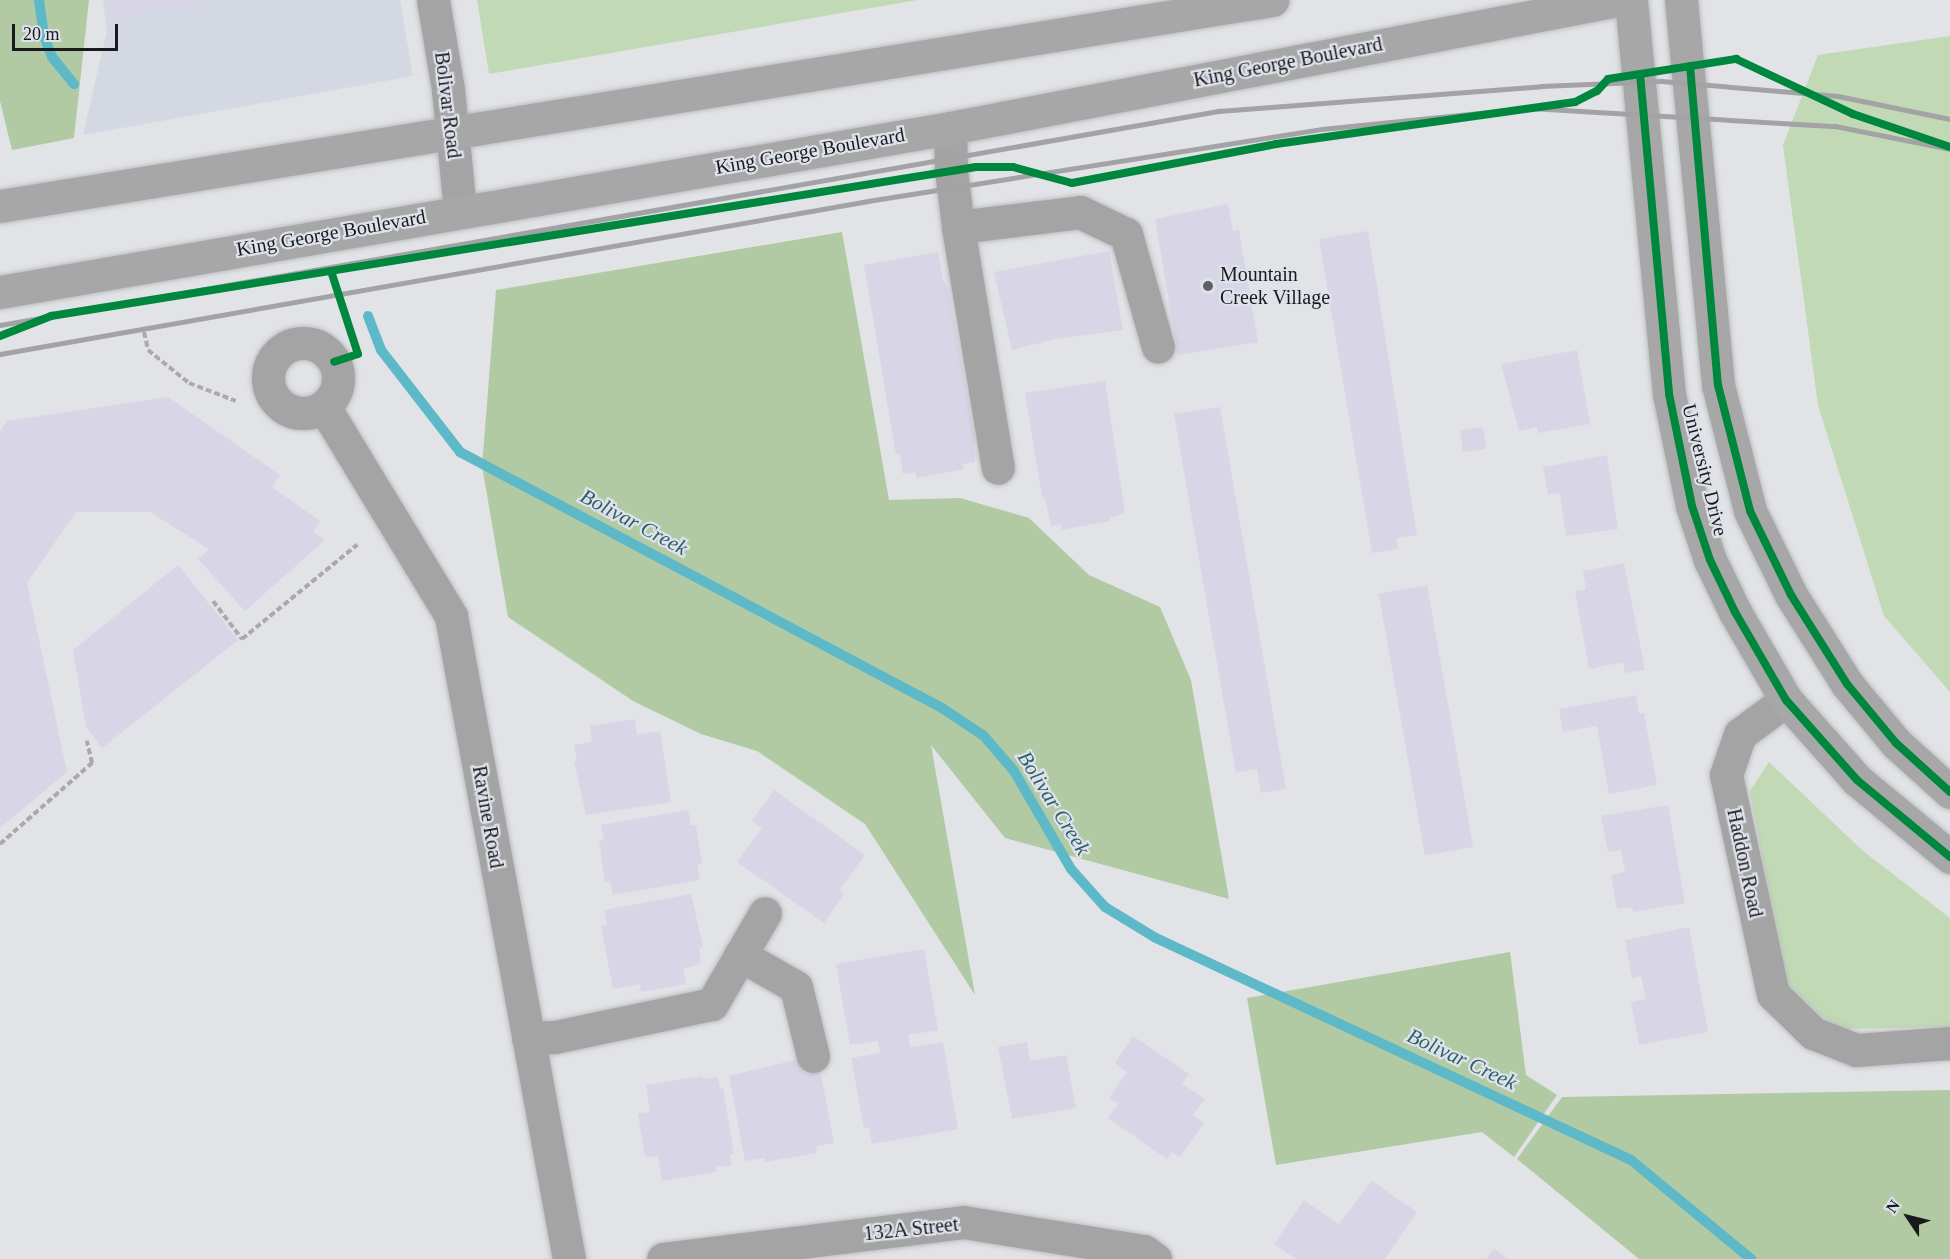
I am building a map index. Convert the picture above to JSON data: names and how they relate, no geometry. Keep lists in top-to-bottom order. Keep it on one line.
{"streets":{"main road":["King George Boulevard","University Drive"],"street":["Bolivar Road","Ravine Road","Haddon Road","132A Street"]},"crossings":[["King George Boulevard","Bolivar Road"],["University Drive","Haddon Road"]],"water":["Bolivar Creek"],"places":["Mountain Creek Village"],"scale_bar":"20 m","north":"top left"}
